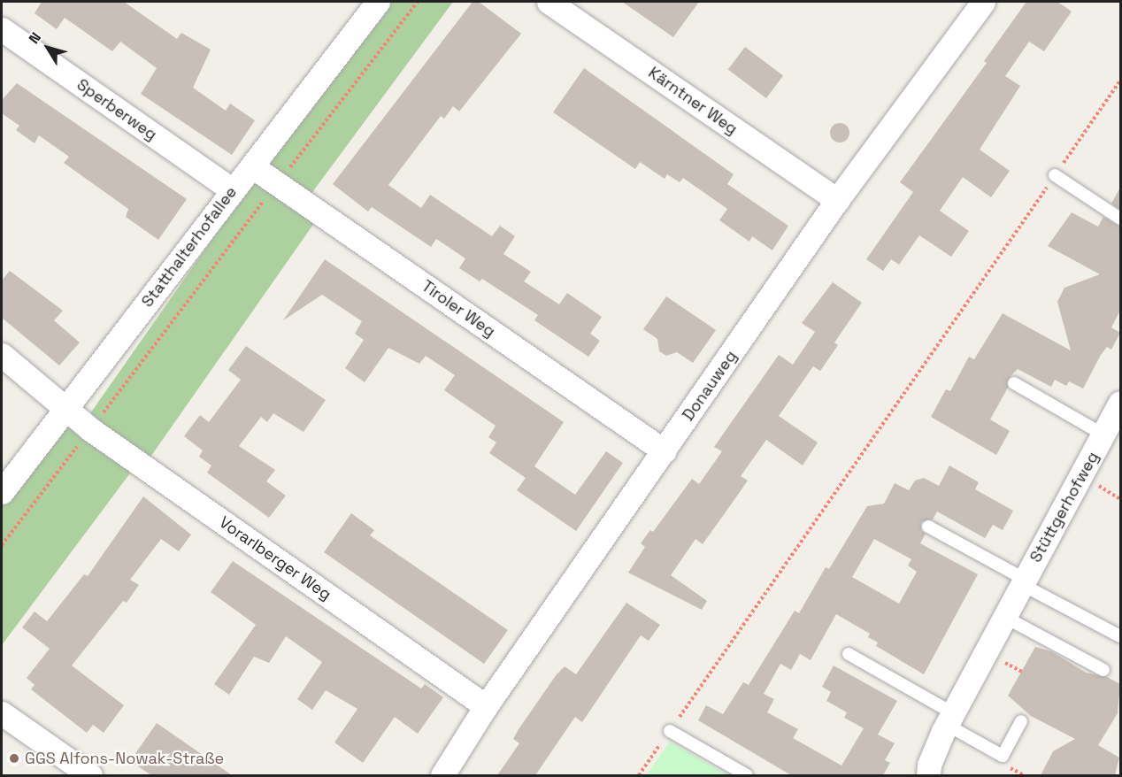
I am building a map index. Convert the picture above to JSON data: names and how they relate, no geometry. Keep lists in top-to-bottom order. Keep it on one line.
{"streets":{"street":["Kärntner Weg","Sperberweg","Statthalterhofallee","Tiroler Weg","Donauweg","Stüttgerhofweg","Vorarlberger Weg"]},"crossings":[["Kärntner Weg","Donauweg"],["Sperberweg","Statthalterhofallee"],["Statthalterhofallee","Tiroler Weg"],["Statthalterhofallee","Vorarlberger Weg"],["Tiroler Weg","Donauweg"],["Donauweg","Vorarlberger Weg"]],"places":["GGS Alfons-Nowak-Straße"],"north":"top left"}
